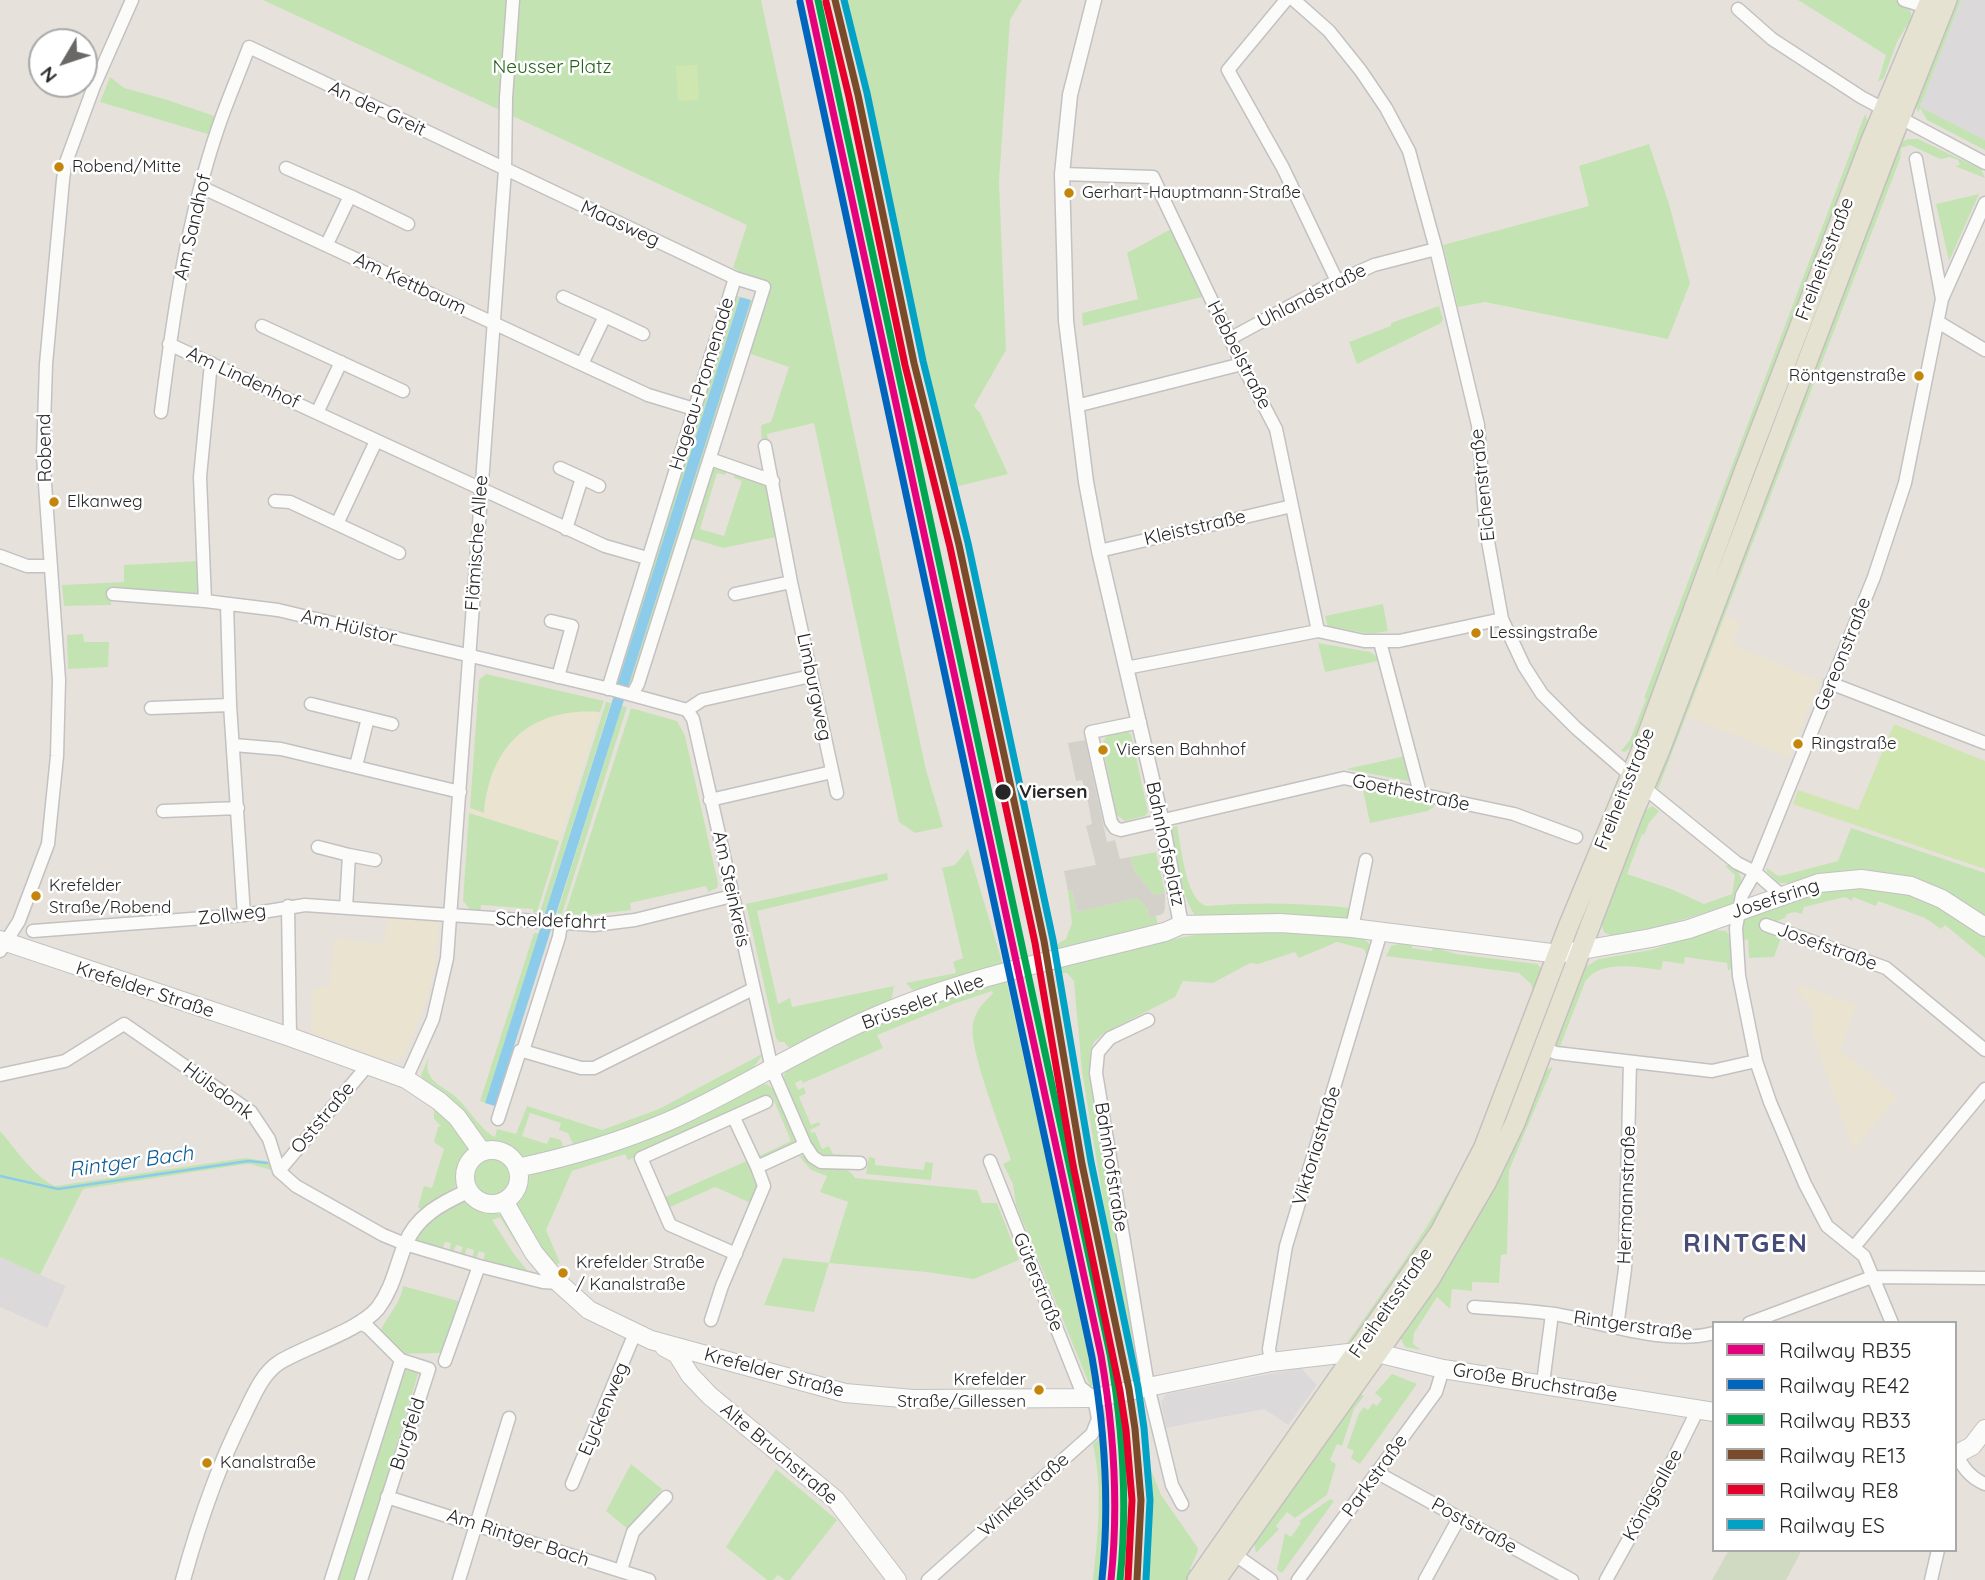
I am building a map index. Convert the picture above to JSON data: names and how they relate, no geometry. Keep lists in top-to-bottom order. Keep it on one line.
{"streets":{"main road":["Freiheitsstraße","Josefsring","Krefelder Straße","Brüsseler Allee","Große Bruchstraße","Alte Bruchstraße"],"street":["An der Greit","Maasweg","Am Sandhof","Am Kettbaum","Uhlandstraße","Hebbelstraße","Am Lindenhof","Hageau-Promenade","Robend","Eichenstraße","Kleiststraße","Flämische Allee","Am Hülstor","Gereonstraße","Limburgweg","Goethestraße","Bahnhofsplatz","Am Steinkreis","Zollweg","Scheldefahrt","Josefstraße","Hülsdonk","Oststraße","Viktoriastraße","Bahnhofstraße","Hermannstraße","Güterstraße","Rintgerstraße","Eyckenweg","Burgfeld","Parkstraße","Winkelstraße","Königsallee","Poststraße","Am Rintger Bach"]},"crossings":[["An der Greit","Maasweg"],["An der Greit","Am Sandhof"],["An der Greit","Flämische Allee"],["Maasweg","Hageau-Promenade"],["Maasweg","Flämische Allee"],["Am Sandhof","Am Kettbaum"],["Am Sandhof","Am Lindenhof"],["Freiheitsstraße","Eichenstraße"],["Freiheitsstraße","Josefsring"],["Freiheitsstraße","Krefelder Straße"],["Freiheitsstraße","Brüsseler Allee"],["Freiheitsstraße","Große Bruchstraße"],["Am Kettbaum","Hageau-Promenade"],["Am Kettbaum","Flämische Allee"],["Uhlandstraße","Hebbelstraße"],["Uhlandstraße","Eichenstraße"],["Hebbelstraße","Kleiststraße"],["Am Lindenhof","Hageau-Promenade"],["Am Lindenhof","Flämische Allee"],["Hageau-Promenade","Am Hülstor"],["Robend","Krefelder Straße"],["Eichenstraße","Gereonstraße"],["Eichenstraße","Josefsring"],["Flämische Allee","Am Hülstor"],["Flämische Allee","Zollweg"],["Flämische Allee","Scheldefahrt"],["Flämische Allee","Krefelder Straße"],["Am Hülstor","Am Steinkreis"],["Gereonstraße","Josefsring"],["Goethestraße","Bahnhofsplatz"],["Bahnhofsplatz","Brüsseler Allee"],["Am Steinkreis","Scheldefahrt"],["Am Steinkreis","Brüsseler Allee"],["Josefsring","Brüsseler Allee"],["Zollweg","Scheldefahrt"],["Krefelder Straße","Brüsseler Allee"],["Krefelder Straße","Oststraße"],["Krefelder Straße","Viktoriastraße"],["Krefelder Straße","Bahnhofstraße"],["Krefelder Straße","Güterstraße"],["Krefelder Straße","Große Bruchstraße"],["Krefelder Straße","Eyckenweg"],["Krefelder Straße","Alte Bruchstraße"],["Krefelder Straße","Winkelstraße"],["Brüsseler Allee","Viktoriastraße"],["Hülsdonk","Oststraße"],["Hermannstraße","Rintgerstraße"],["Güterstraße","Winkelstraße"],["Rintgerstraße","Große Bruchstraße"],["Große Bruchstraße","Parkstraße"],["Große Bruchstraße","Königsallee"],["Eyckenweg","Alte Bruchstraße"],["Burgfeld","Am Rintger Bach"],["Parkstraße","Poststraße"]],"districts":["RINTGEN"],"water":["Rintger Bach"],"parks":["Neusser Platz"],"places":["Robend/Mitte","Gerhart-Hauptmann-Straße","Röntgenstraße","Elkanweg","Lessingstraße","Ringstraße","Viersen Bahnhof","Viersen","Krefelder Straße/Robend","Krefelder Straße / Kanalstraße","Krefelder Straße/Gillessen","Kanalstraße"],"lines":["rail line RB35","rail line RB33","rail line RE13","rail line ES","rail line RE42","rail line RE8"],"legend":["Railway RB35","Railway RE42","Railway RB33","Railway RE13","Railway RE8","Railway ES"],"north":"bottom left"}
